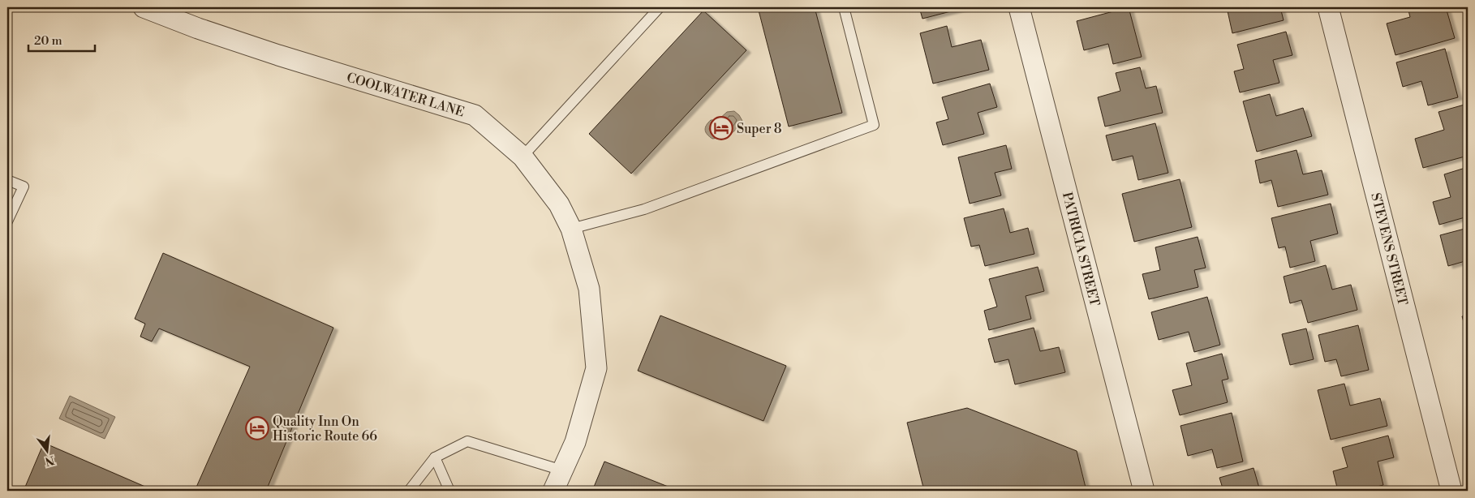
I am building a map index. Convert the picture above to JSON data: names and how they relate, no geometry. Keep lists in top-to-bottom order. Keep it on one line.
{"streets":{"street":["COOLWATER LANE","PATRICIA STREET","STEVENS STREET"]},"places":{"hotel":["Super 8","Quality Inn On Historic Route 66"]},"scale_bar":"20 m","north":"bottom"}
